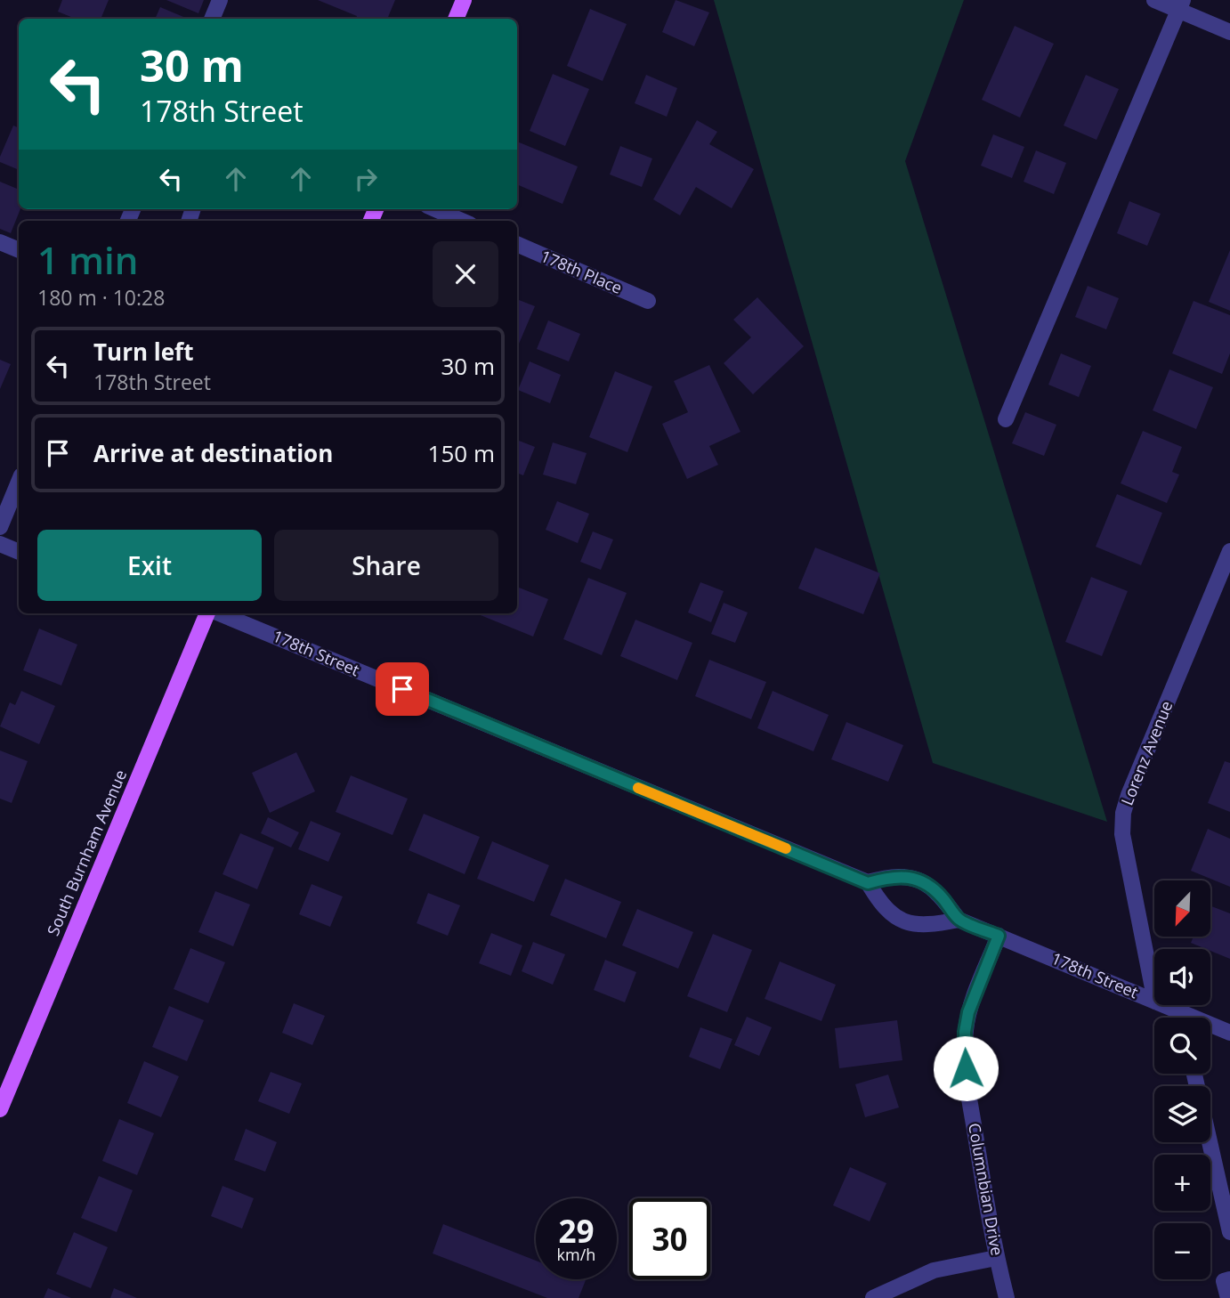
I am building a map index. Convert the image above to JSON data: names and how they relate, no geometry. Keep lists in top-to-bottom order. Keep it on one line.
{"streets":{"main road":["South Burnham Avenue"],"street":["178th Place","178th Street","Lorenz Avenue","Columnbian Drive"]},"crossings":[["178th Street","Columnbian Drive"]],"north":"bottom left","page":{"turn":["30 m","178th Street"],"heading":["1 min","180 m · 10:28"],"list":[{"name":"Turn left","note":"178th Street","value":"30 m"},{"name":"Arrive at destination","value":"150 m"}],"buttons":["Exit","Share"],"map_buttons":["+","−"],"speed":"29 km/h","limit":"30"}}
